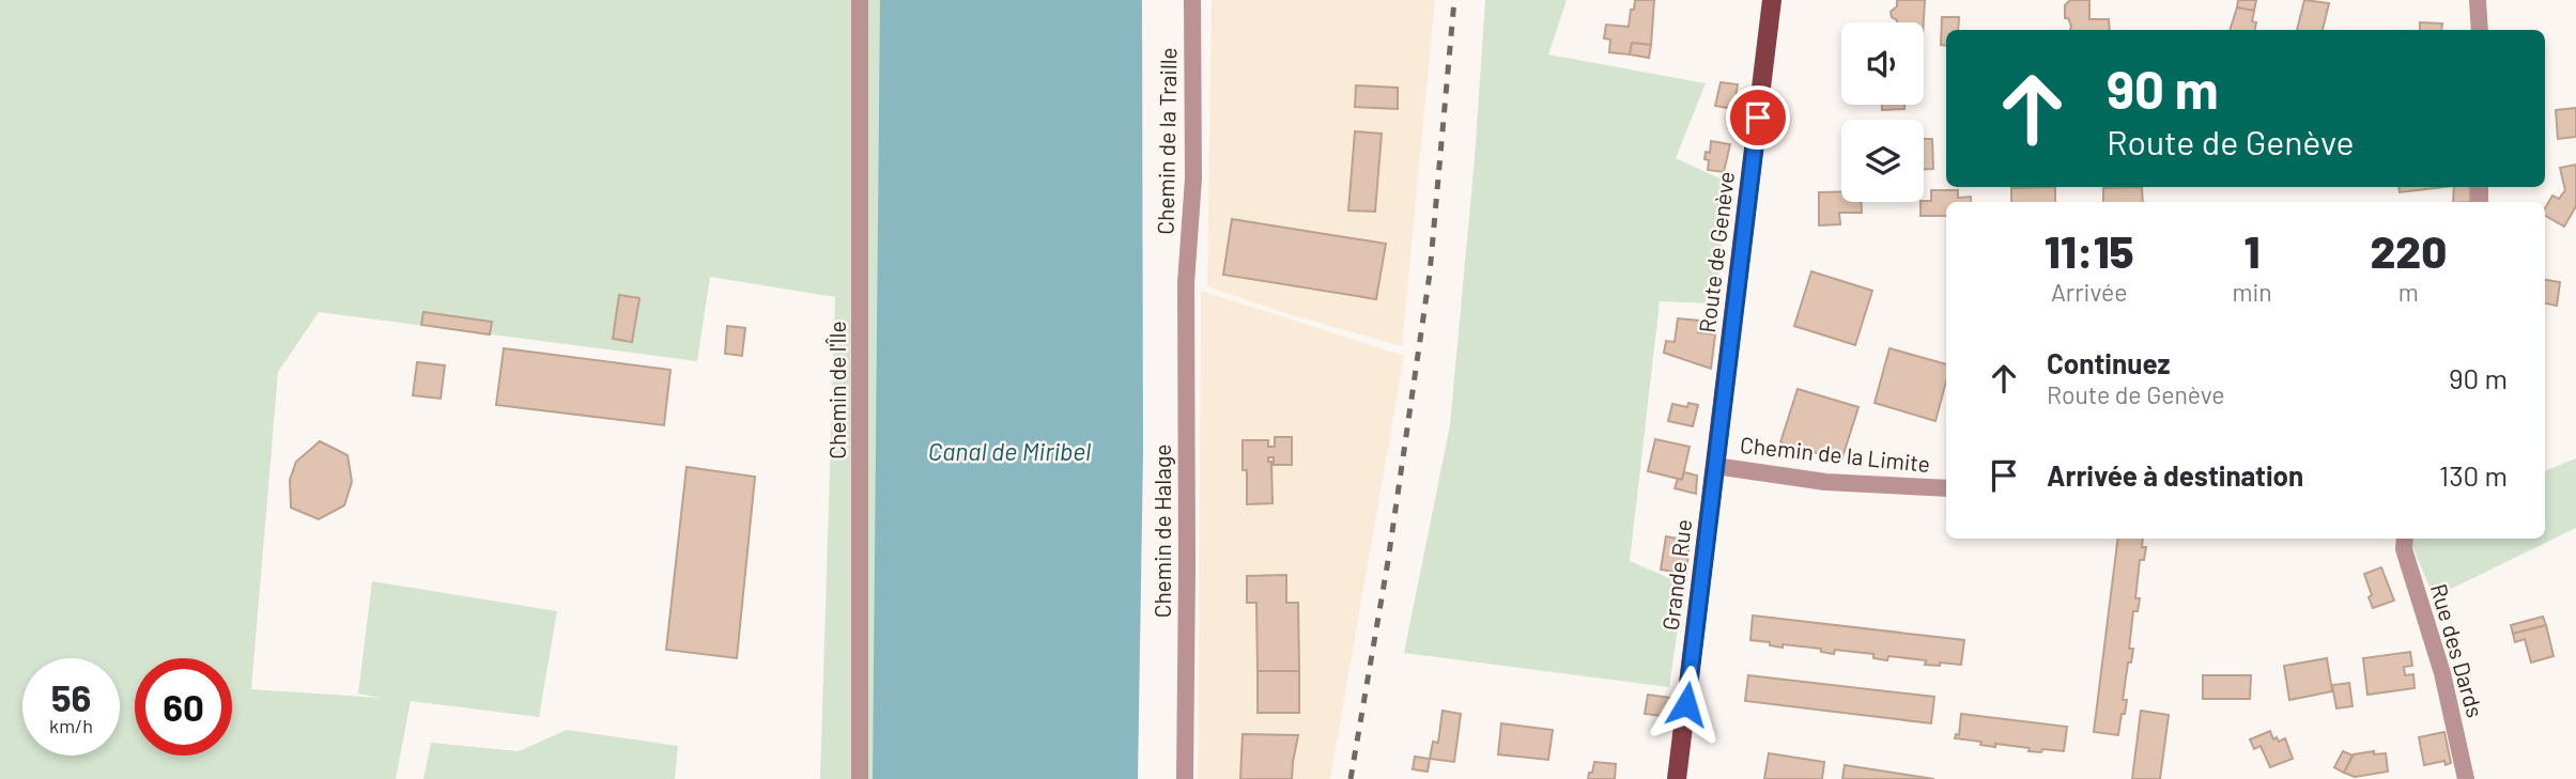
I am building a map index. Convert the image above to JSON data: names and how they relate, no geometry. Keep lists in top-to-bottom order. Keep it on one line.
{"streets":{"main road":["Route de Genève","Grande Rue"],"street":["Chemin de la Traille","Chemin de l'Île","Chemin de la Limite","Chemin de Halage","Rue des Dards"]},"crossings":[["Chemin de la Traille","Chemin de Halage"],["Route de Genève","Chemin de la Limite"],["Route de Genève","Grande Rue"],["Chemin de la Limite","Grande Rue"]],"water":["Canal de Miribel"],"page":{"turn":["90 m","Route de Genève"],"eta":["11:15","Arrivée","1","min","220","m"],"list":[{"name":"Continuez","note":"Route de Genève","value":"90 m"},{"name":"Arrivée à destination","value":"130 m"}],"speed":"56 km/h","limit":"60"}}
